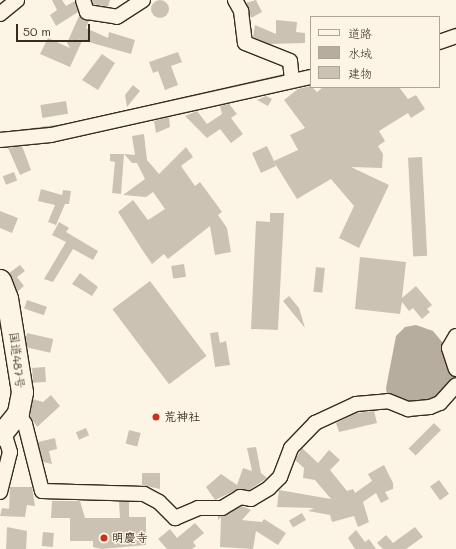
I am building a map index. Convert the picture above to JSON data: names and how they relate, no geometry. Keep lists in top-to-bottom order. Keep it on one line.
{"streets":{"highway":["国道487号"]},"places":["荒神社","明慶寺"],"legend":["道路","水域","建物"],"scale_bar":"50 m"}
